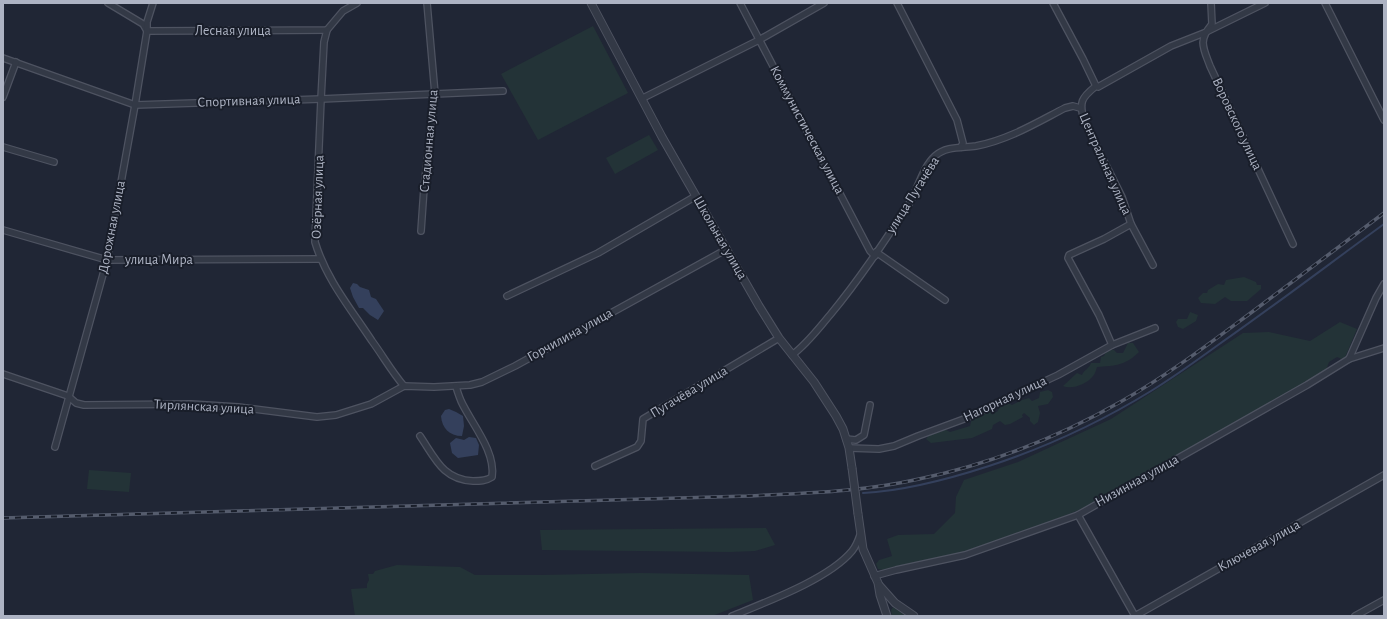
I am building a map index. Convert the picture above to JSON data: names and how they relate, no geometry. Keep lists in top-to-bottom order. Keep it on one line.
{"streets":{"street":["Лесная улица","Спортивная улица","Воровского улица","Коммунистическая улица","Стадионная улица","Центральная улица","улица Пугачёва","Озёрная улица","Дорожная улица","Школьная улица","улица Мира","Горчилина улица","Пугачёва улица","Нагорная улица","Тирлянская улица","Низинная улица","Ключевая улица"]},"crossings":[["Лесная улица","Озёрная улица"],["Лесная улица","Дорожная улица"],["Спортивная улица","Стадионная улица"],["Спортивная улица","Озёрная улица"],["Спортивная улица","Дорожная улица"],["Коммунистическая улица","улица Пугачёва"],["Центральная улица","улица Пугачёва"],["улица Пугачёва","Школьная улица"],["Озёрная улица","улица Мира"],["Озёрная улица","Горчилина улица"],["Озёрная улица","Тирлянская улица"],["Дорожная улица","улица Мира"],["Дорожная улица","Тирлянская улица"],["Школьная улица","Горчилина улица"],["Школьная улица","Пугачёва улица"],["Школьная улица","Нагорная улица"],["Школьная улица","Низинная улица"],["Горчилина улица","Тирлянская улица"]]}
